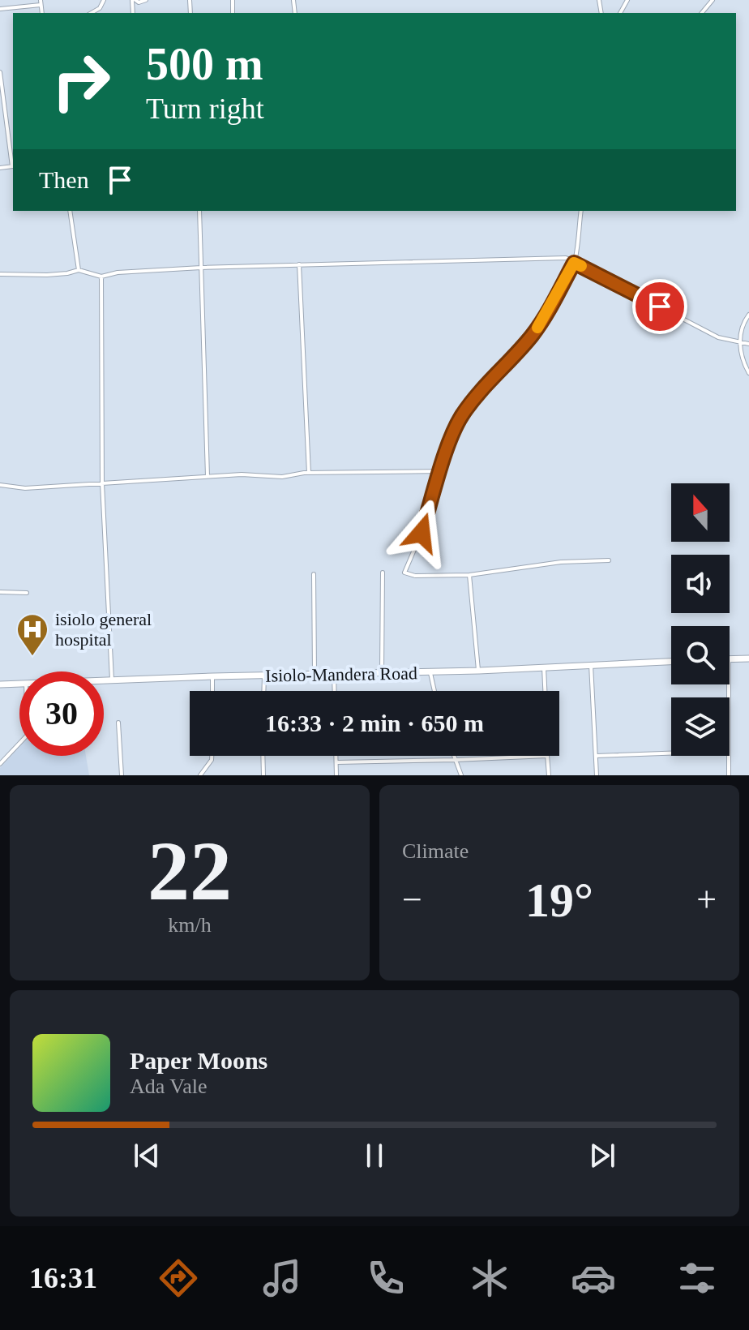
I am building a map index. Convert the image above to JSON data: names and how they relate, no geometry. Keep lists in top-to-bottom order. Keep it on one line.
{"streets":{"highway":["Isiolo-Mandera Road"]},"places":{"hospital":["isiolo general hospital"]},"north":"top","page":{"turn":["500 m","Turn right"],"then":"Then","limit":"30","trip":"16:33 · 2 min · 650 m","tile":[["22","km/h"],"Climate"],"heat":["−","19°","+"],"song":["Paper Moons","Ada Vale"],"tabs":"16:31"}}
